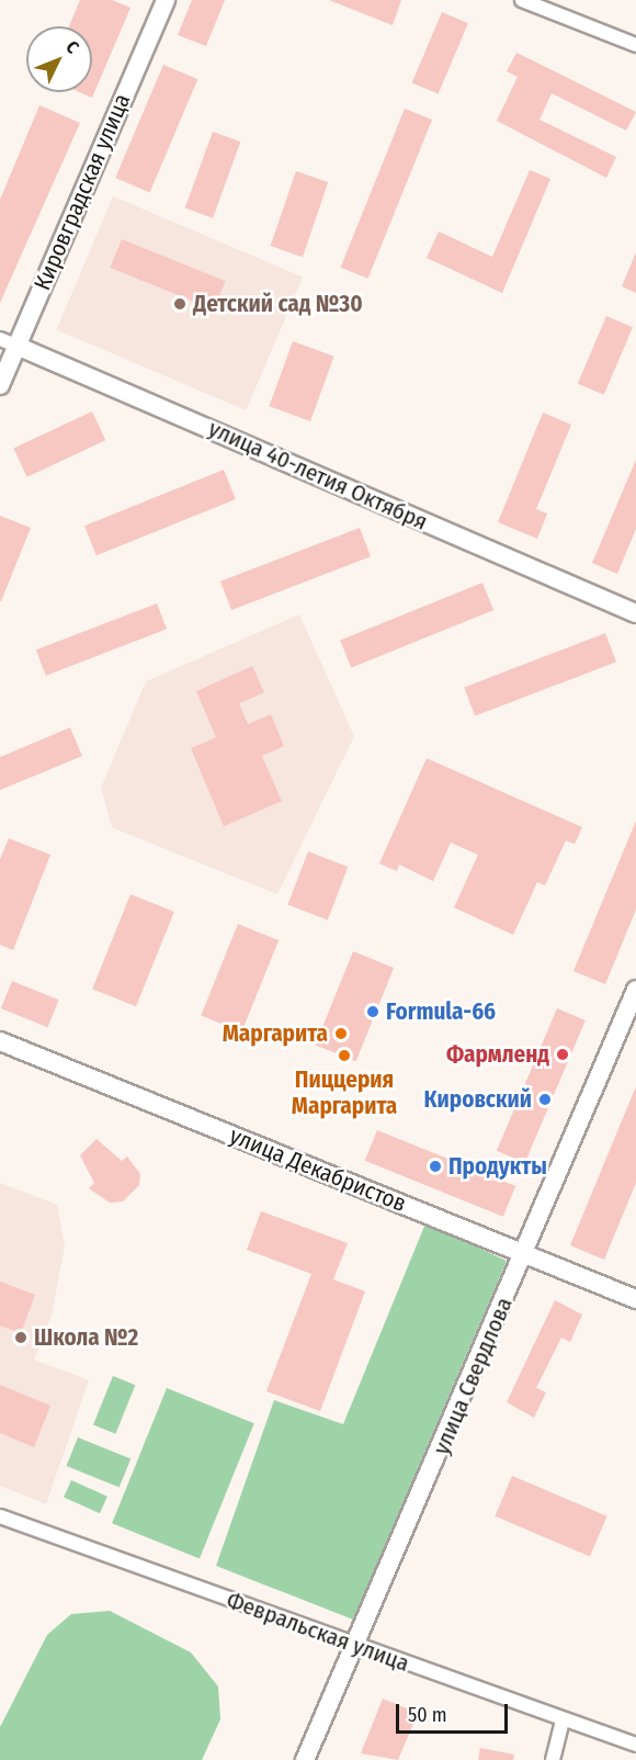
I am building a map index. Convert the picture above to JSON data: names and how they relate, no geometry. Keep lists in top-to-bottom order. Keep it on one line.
{"streets":{"street":["Кировградская улица","улица 40-летия Октября","улица Декабристов","улица Свердлова","Февральская улица"]},"crossings":[["Кировградская улица","улица 40-летия Октября"],["улица Декабристов","улица Свердлова"],["улица Свердлова","Февральская улица"]],"places":["Детский сад №30","Formula-66","Маргарита","Фармленд","Пиццерия Маргарита","Кировский","Продукты","Школа №2"],"scale_bar":"50 m","north":"top right"}
